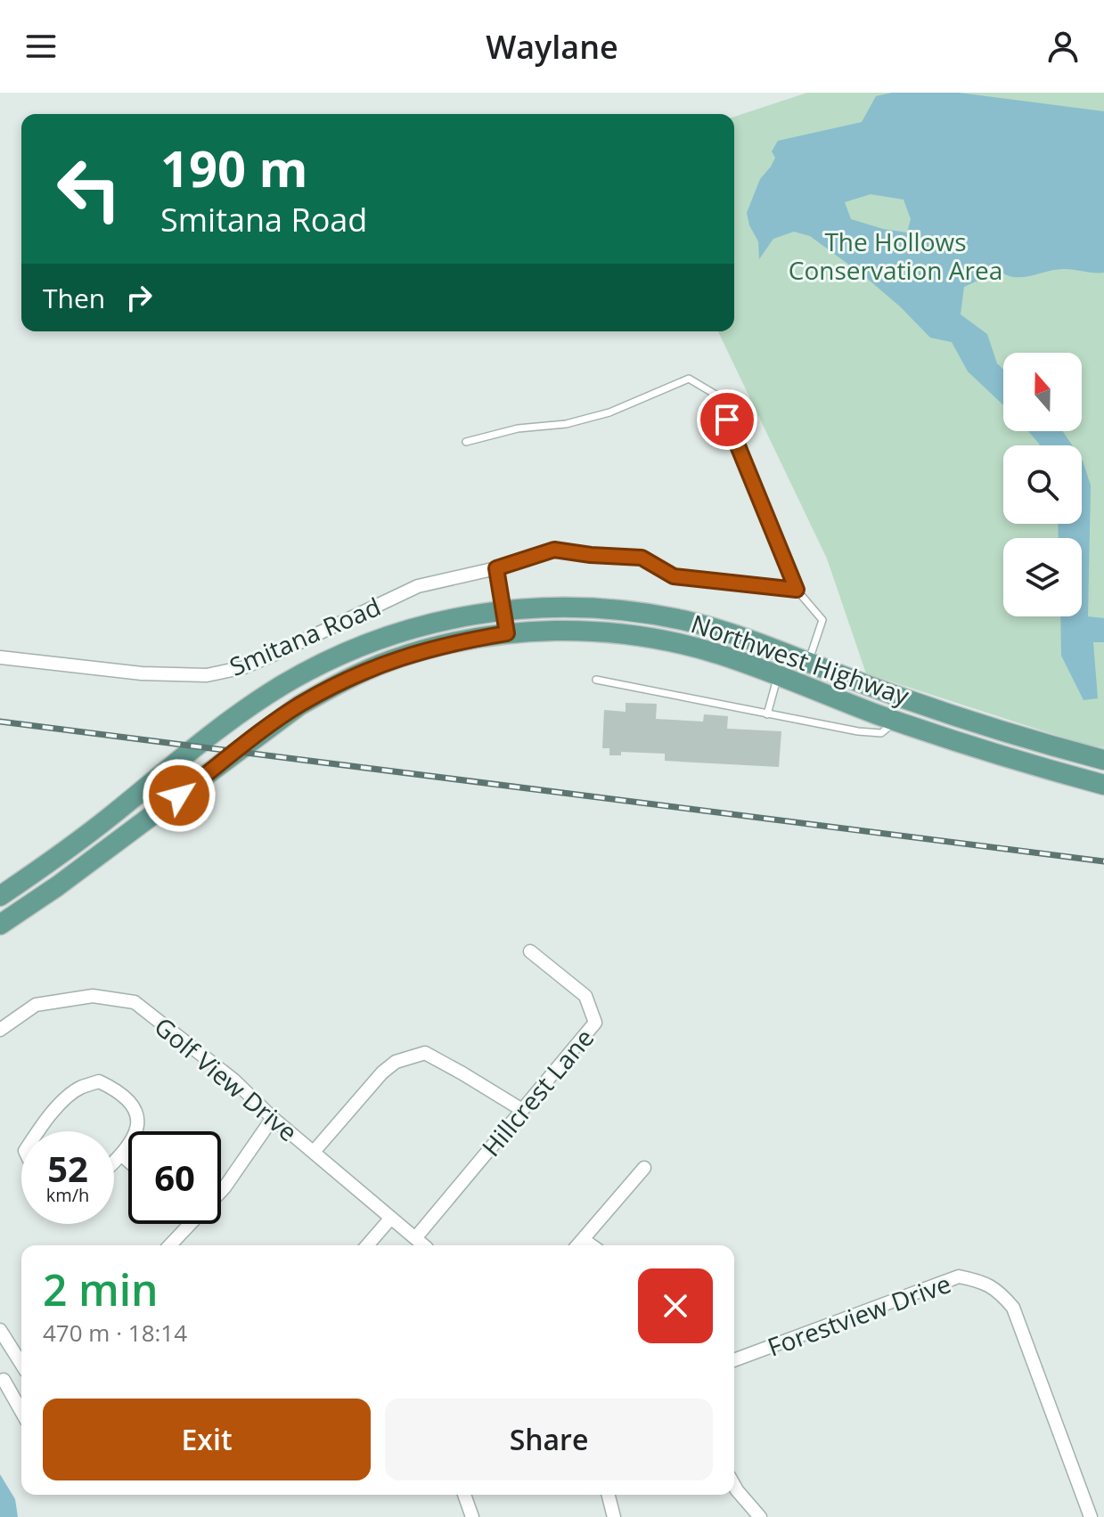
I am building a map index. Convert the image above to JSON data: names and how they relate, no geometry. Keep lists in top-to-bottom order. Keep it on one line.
{"streets":{"main road":["Northwest Highway"],"street":["Smitana Road","Golf View Drive","Hillcrest Lane","Forestview Drive"]},"crossings":[["Golf View Drive","Hillcrest Lane"]],"parks":["The Hollows Conservation Area"],"north":"top","page":{"header":"Waylane","turn":["190 m","Smitana Road"],"then":"Then","speed":"52 km/h","limit":"60","heading":["2 min","470 m · 18:14"],"buttons":["Exit","Share"]}}
